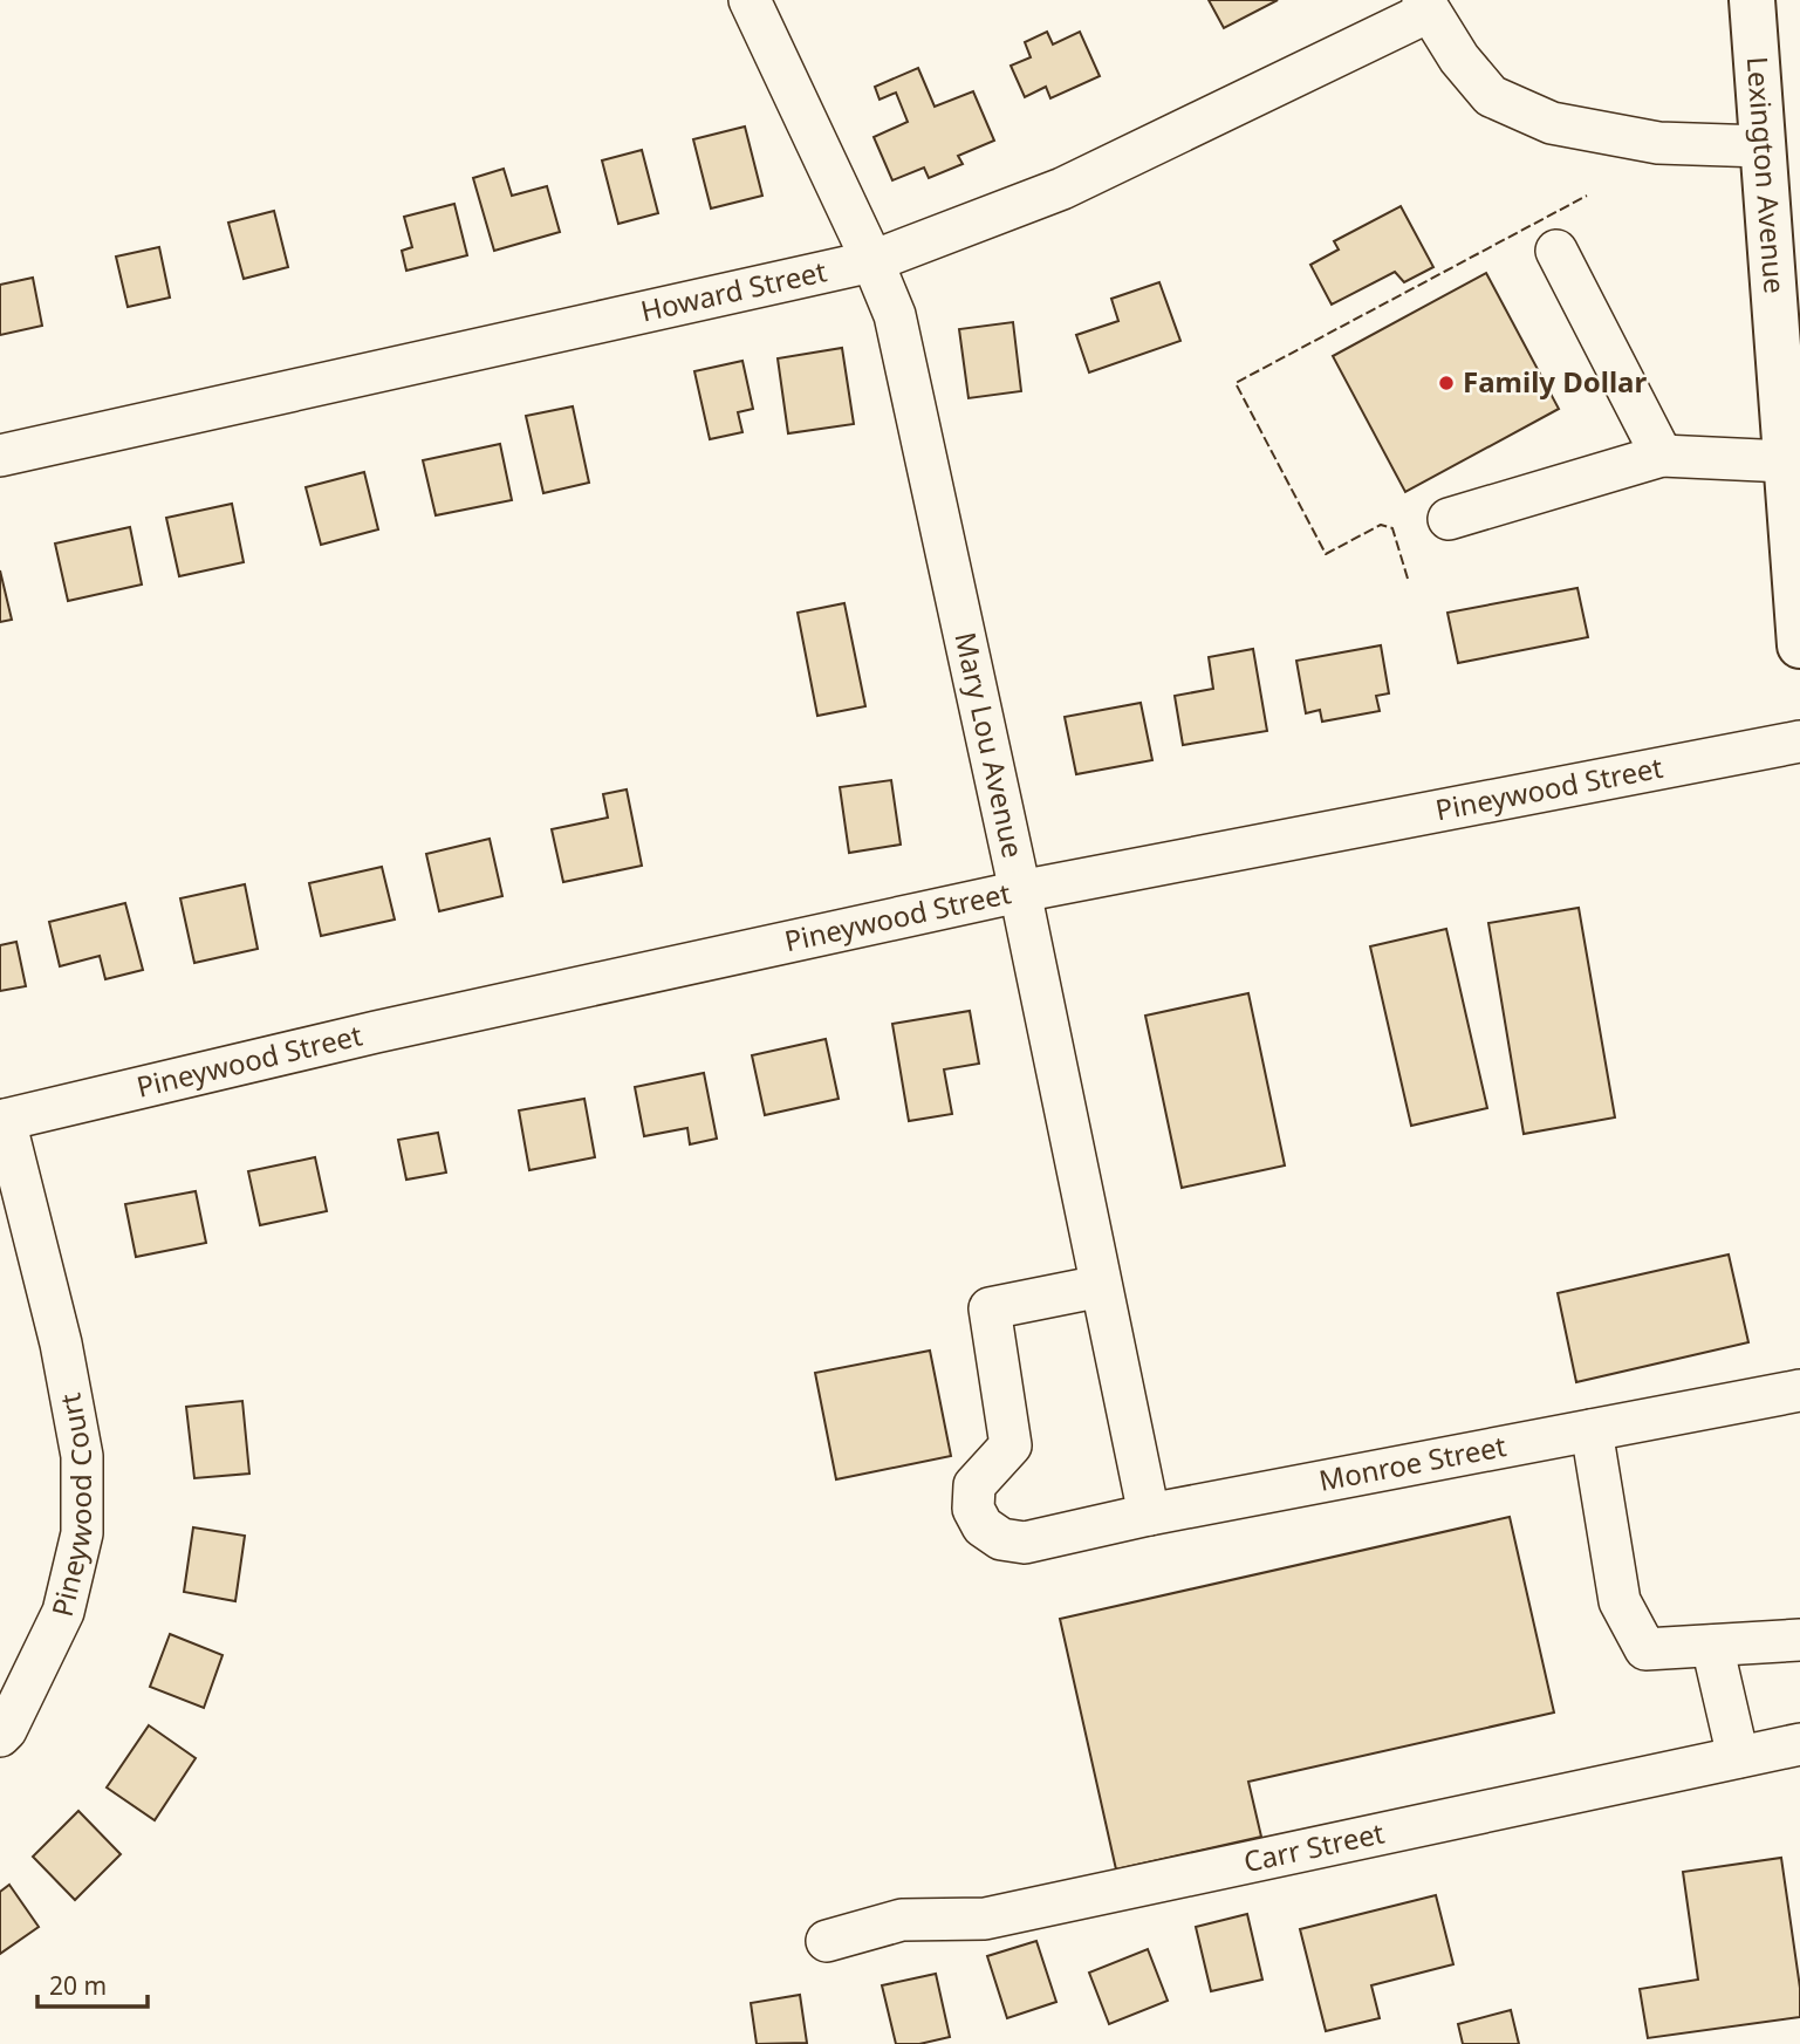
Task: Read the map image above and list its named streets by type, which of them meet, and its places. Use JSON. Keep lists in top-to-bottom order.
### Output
{
  "streets": {
    "main road": ["Lexington Avenue"],
    "street": [
      "Howard Street",
      "Mary Lou Avenue",
      "Pineywood Street",
      "Monroe Street",
      "Pineywood Court",
      "Carr Street"
    ]
  },
  "crossings": [
    ["Howard Street", "Mary Lou Avenue"],
    ["Mary Lou Avenue", "Pineywood Street"],
    ["Mary Lou Avenue", "Monroe Street"],
    ["Pineywood Street", "Pineywood Court"]
  ],
  "places": ["Family Dollar"],
  "scale_bar": "20 m"
}
